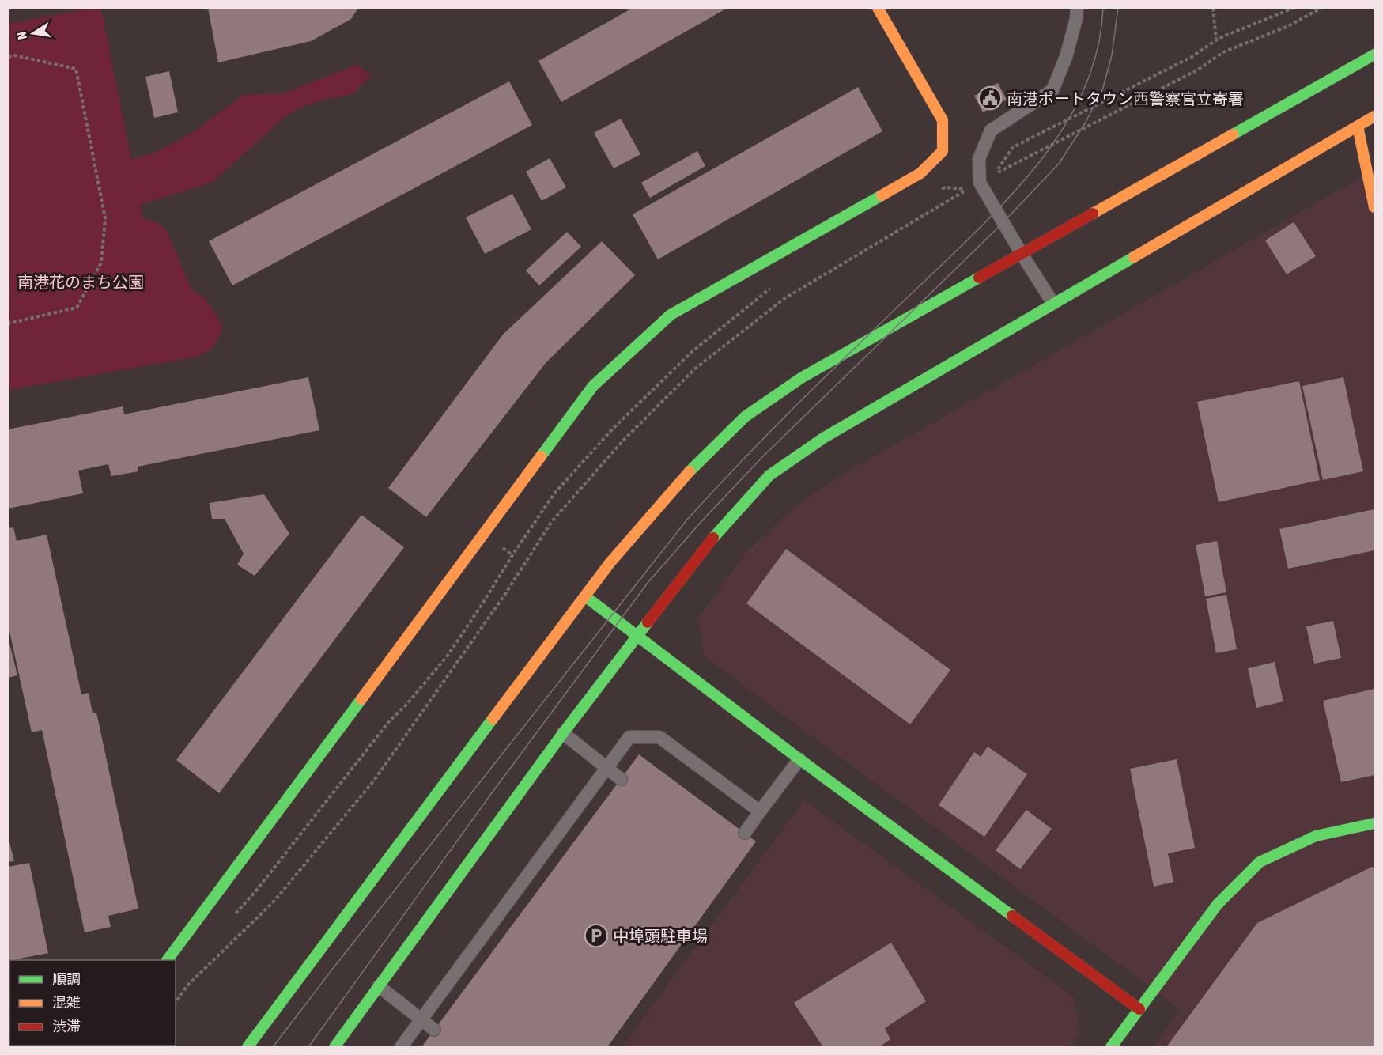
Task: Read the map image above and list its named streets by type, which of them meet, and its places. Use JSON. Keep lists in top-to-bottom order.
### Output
{
  "parks": ["南港花のまち公園"],
  "places": {
    "public building": ["南港ポートタウン西警察官立寄署"],
    "parking": ["中埠頭駐車場"]
  },
  "legend": ["順調", "混雑", "渋滞"],
  "north": "left"
}
